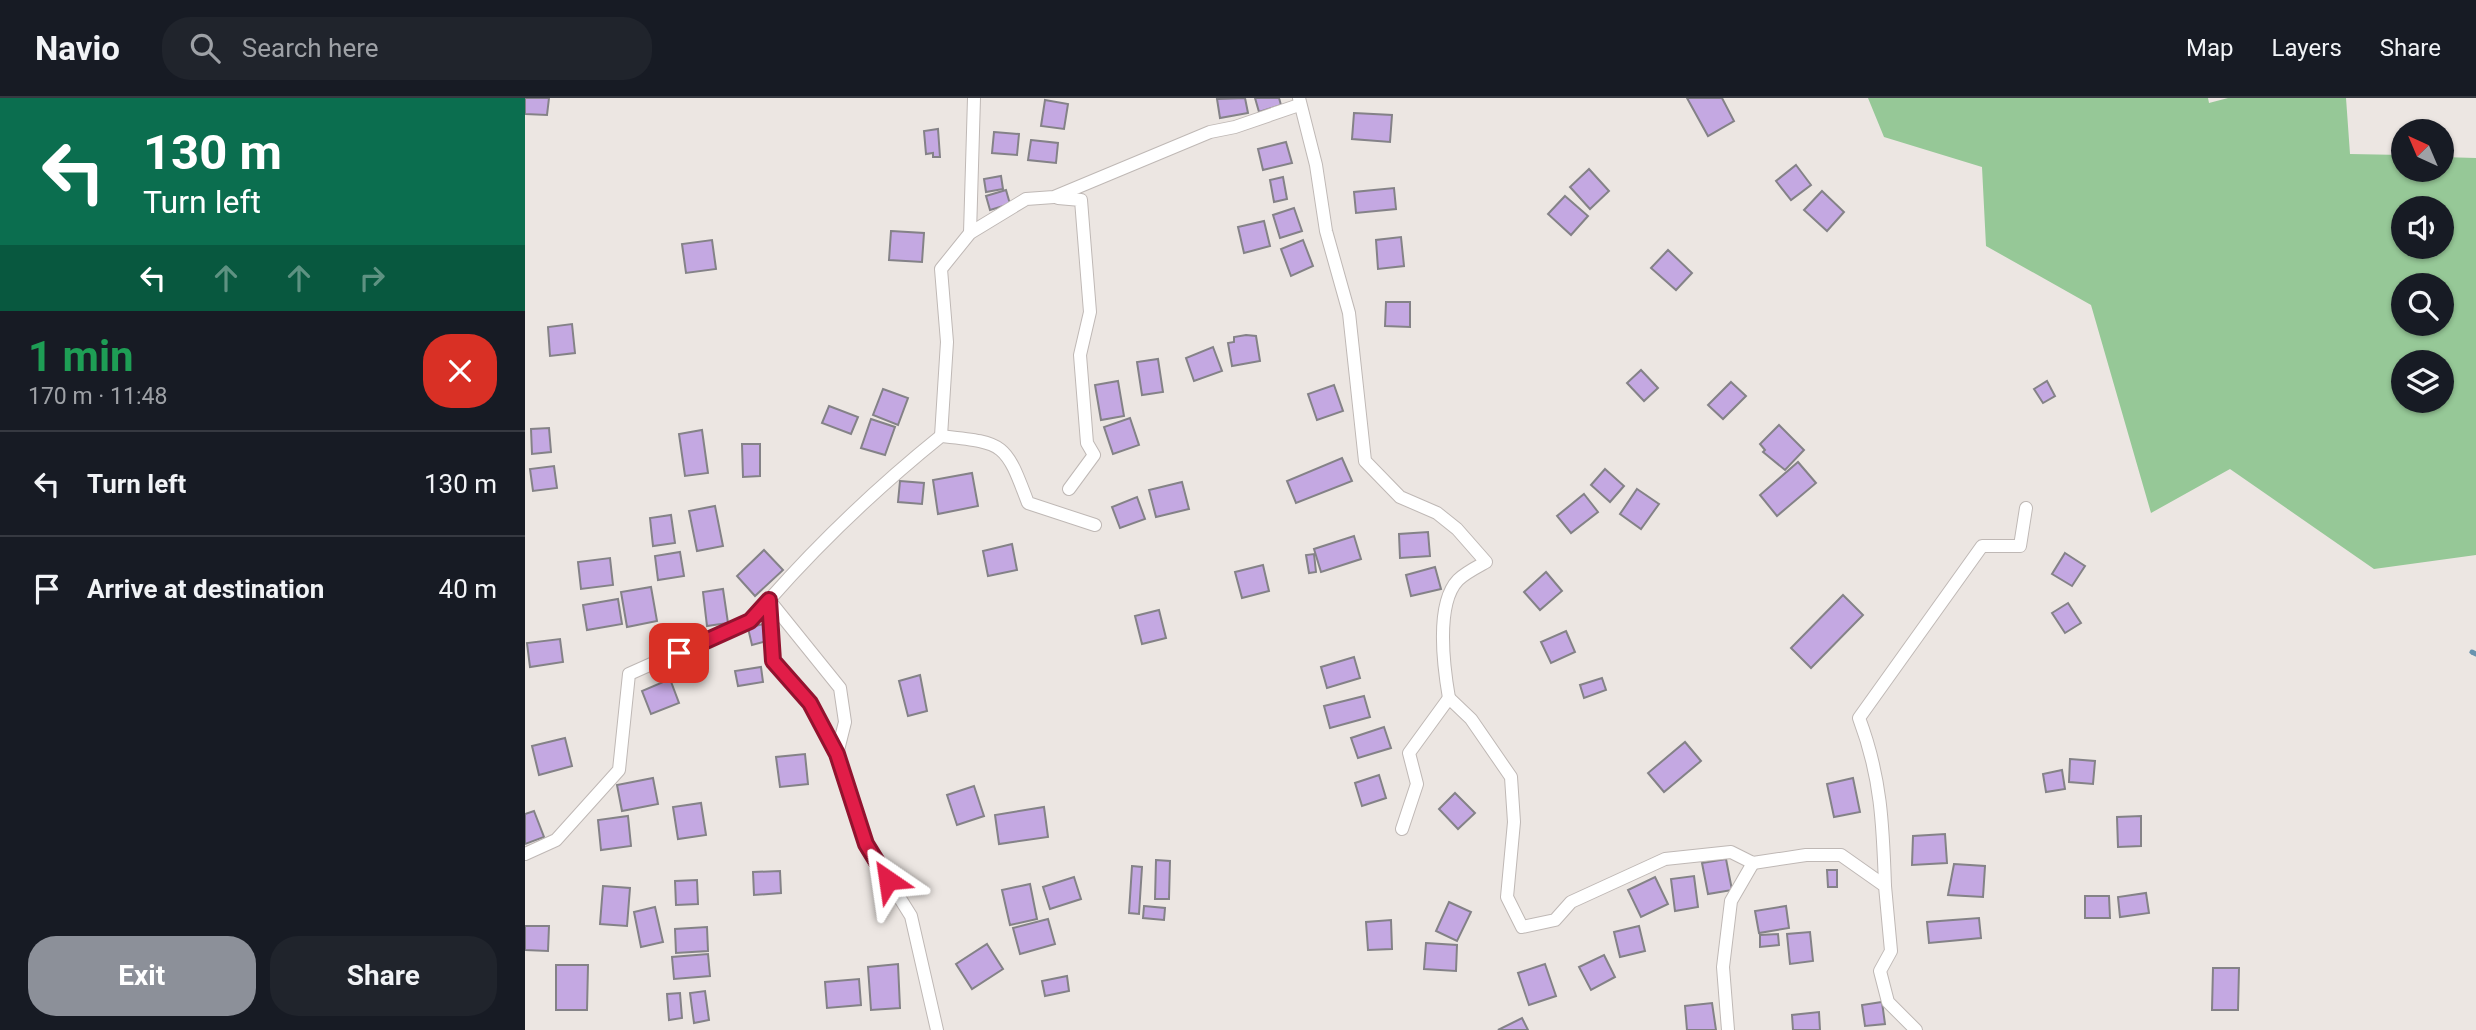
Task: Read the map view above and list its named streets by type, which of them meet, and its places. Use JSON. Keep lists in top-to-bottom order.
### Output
{
  "north": "top left",
  "page": {
    "header": "Navio",
    "search": "Search here",
    "nav": ["Map", "Layers", "Share"],
    "turn": ["130 m", "Turn left"],
    "heading": ["1 min", "170 m · 11:48"],
    "list": [
      {
        "name": "Turn left",
        "value": "130 m"
      },
      {
        "name": "Arrive at destination",
        "value": "40 m"
      }
    ],
    "buttons": ["Exit", "Share"]
  }
}
